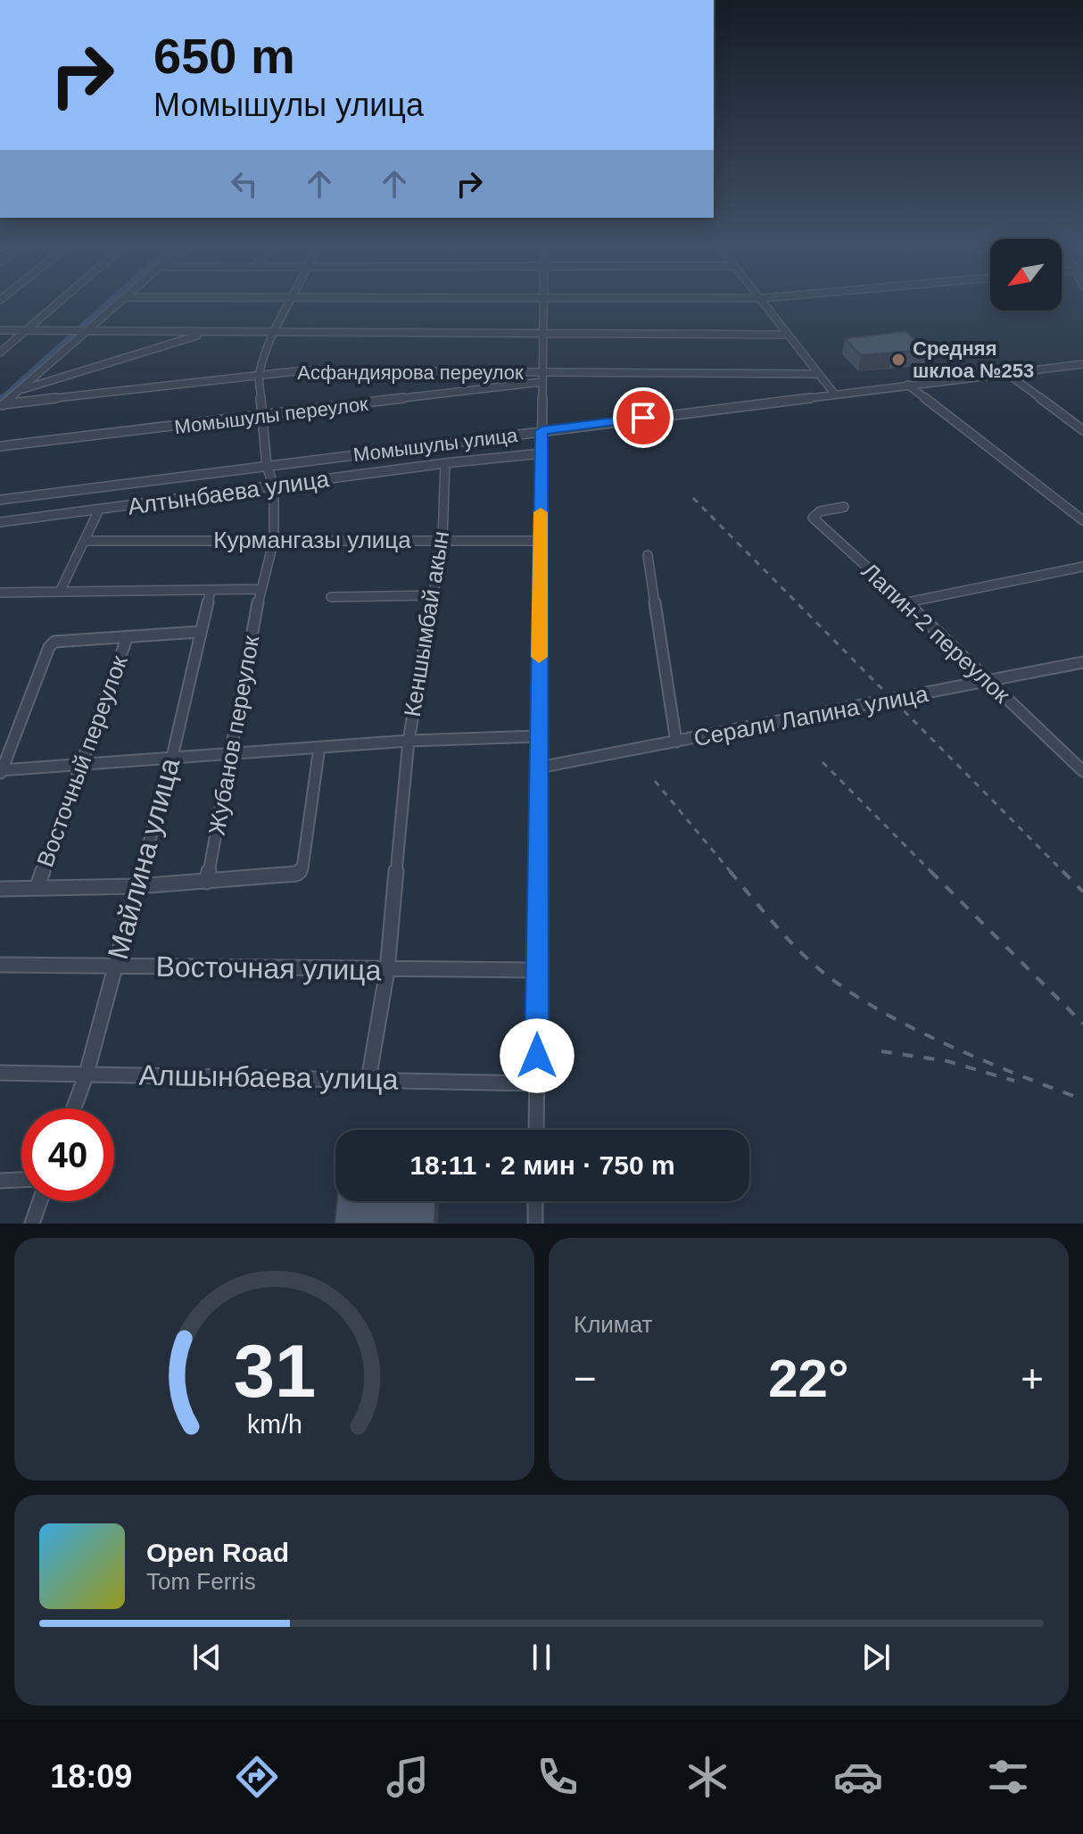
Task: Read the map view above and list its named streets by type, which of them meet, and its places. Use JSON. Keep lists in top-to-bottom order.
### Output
{
  "streets": {
    "street": [
      "Асфандиярова переулок",
      "Момышулы переулок",
      "Момышулы улица",
      "Алтынбаева улица",
      "Курмангазы улица",
      "Кеншымбай акын",
      "Лапин-2 переулок",
      "Серали Лапина улица",
      "Жубанов переулок",
      "Восточный переулок",
      "Майлина улица",
      "Восточная улица",
      "Алшынбаева улица"
    ]
  },
  "crossings": [
    ["Асфандиярова переулок", "Момышулы переулок"],
    ["Алтынбаева улица", "Кеншымбай акын"],
    ["Курмангазы улица", "Кеншымбай акын"],
    ["Кеншымбай акын", "Восточная улица"],
    ["Кеншымбай акын", "Алшынбаева улица"],
    ["Лапин-2 переулок", "Серали Лапина улица"],
    ["Майлина улица", "Восточная улица"],
    ["Майлина улица", "Алшынбаева улица"]
  ],
  "places": ["Средняя шклоа №253"],
  "north": "bottom left",
  "page": {
    "turn": ["650 m", "Момышулы улица"],
    "limit": "40",
    "trip": "18:11 · 2 мин · 750 m",
    "tile": "Климат",
    "heat": ["−", "22°", "+"],
    "song": ["Open Road", "Tom Ferris"],
    "tabs": "18:09",
    "gauge": ["31", "km/h"]
  }
}
